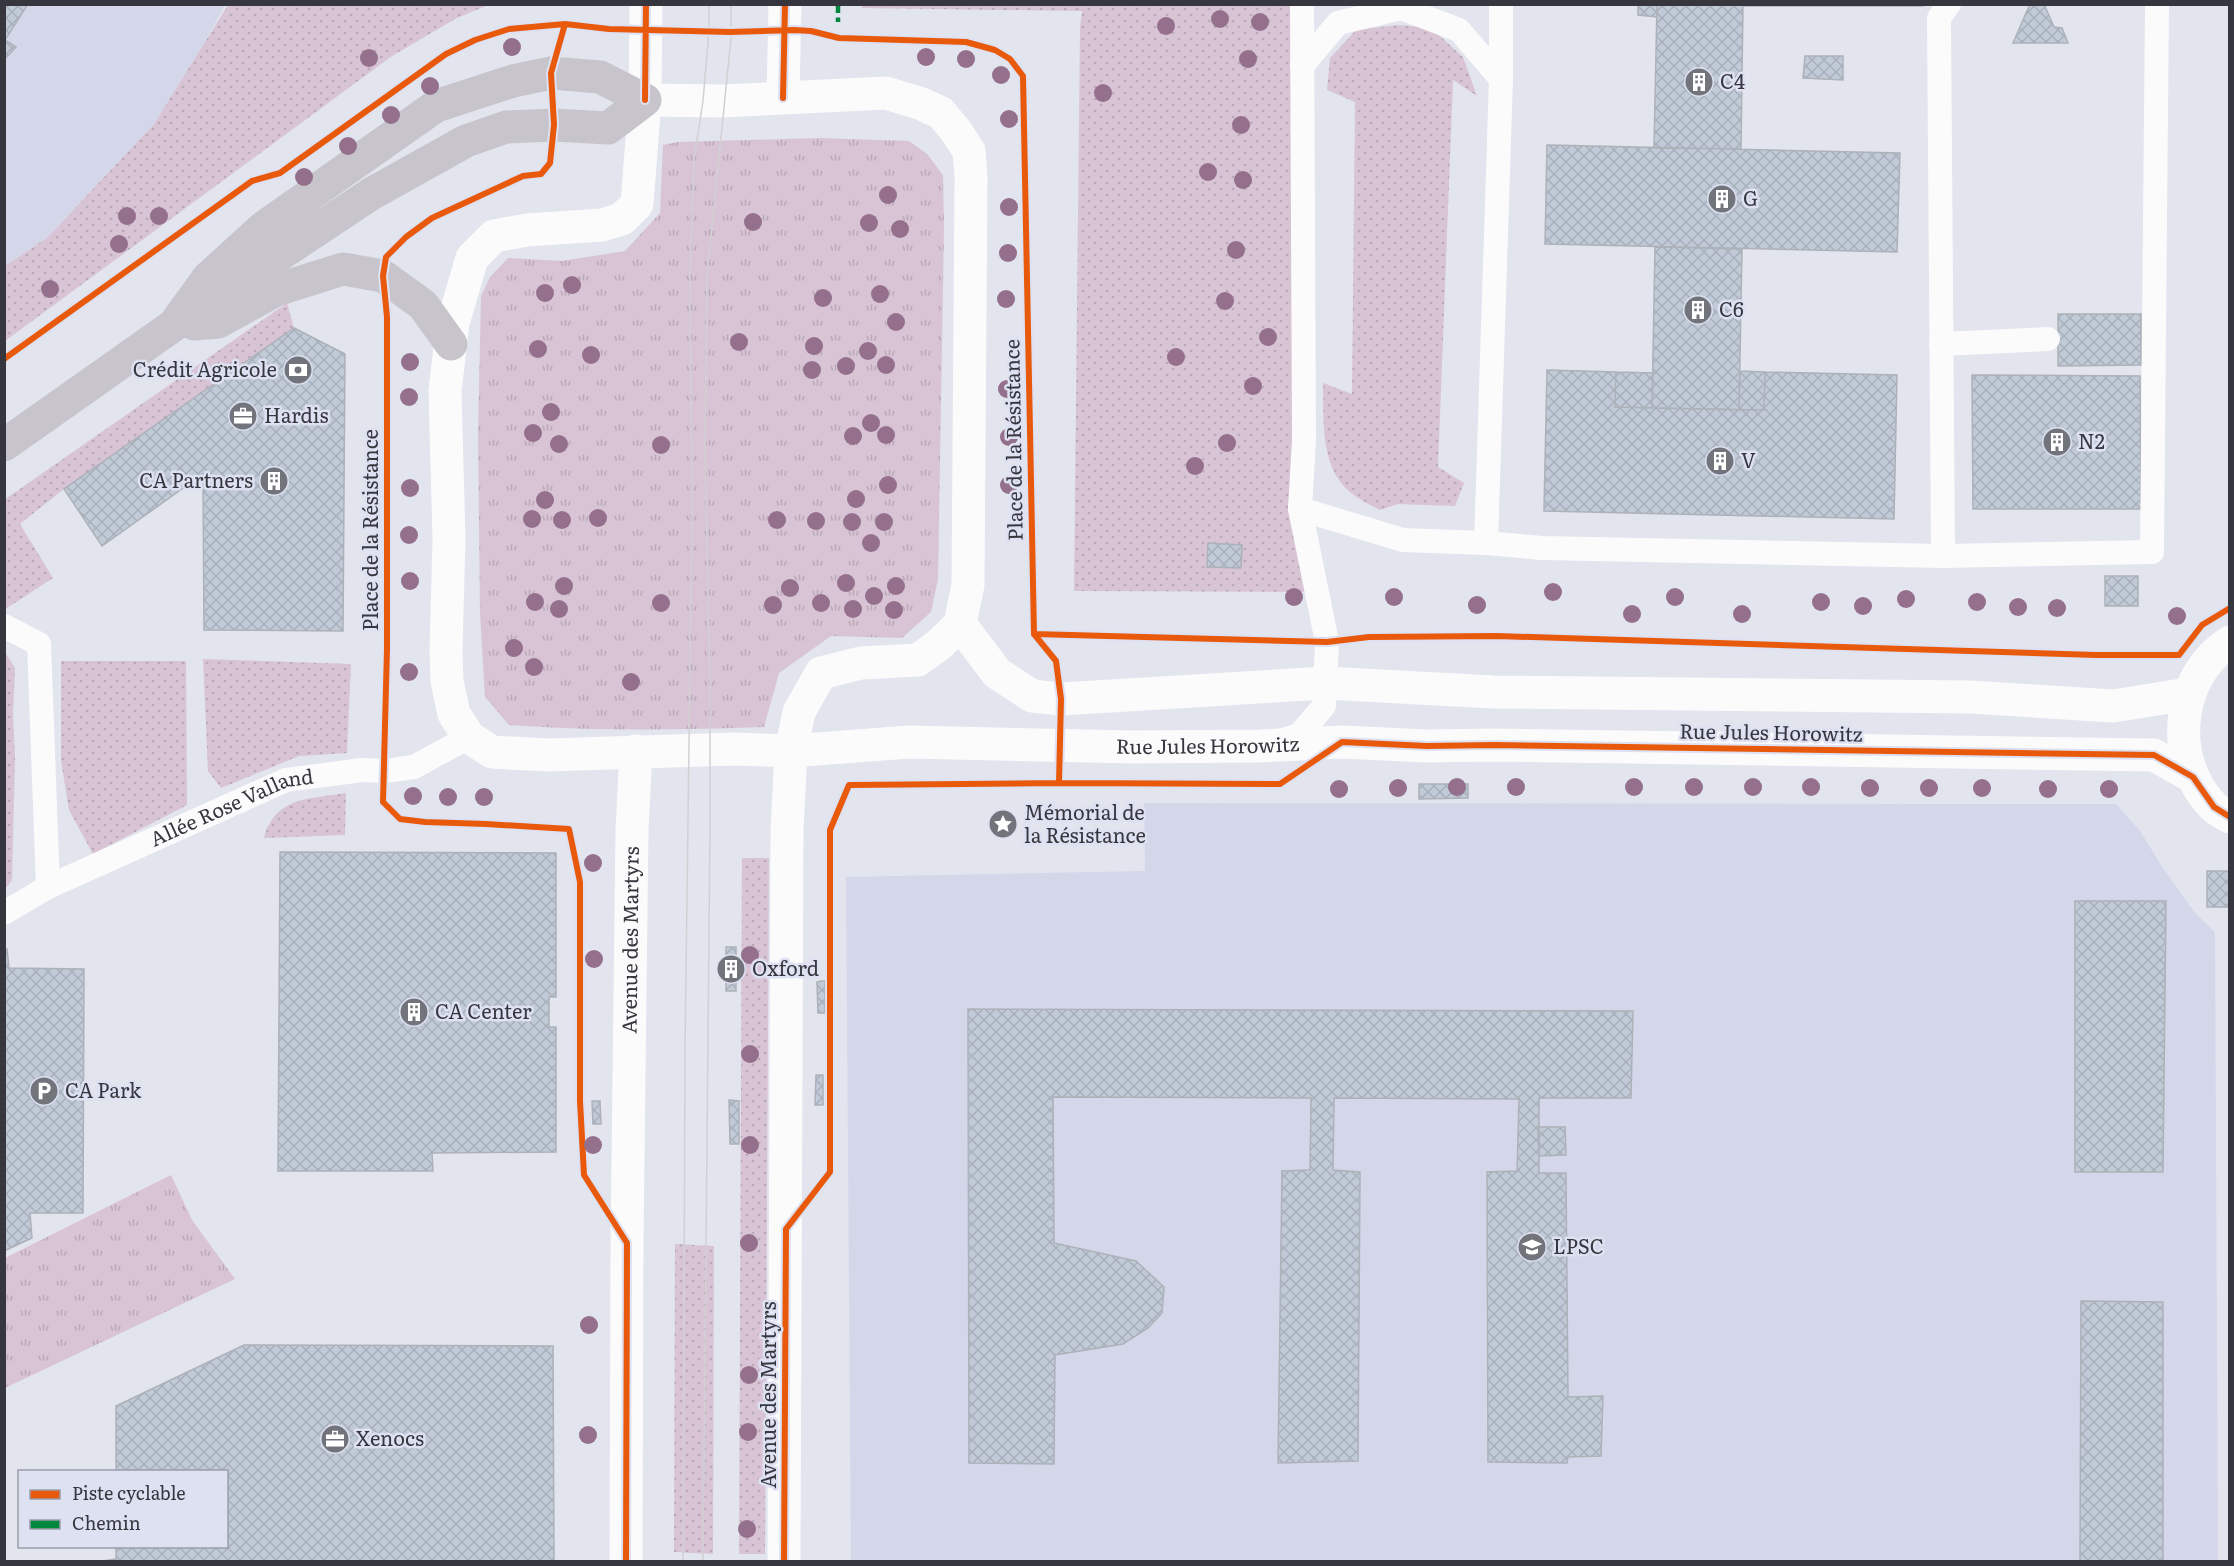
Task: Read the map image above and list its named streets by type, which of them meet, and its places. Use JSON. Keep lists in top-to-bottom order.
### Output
{
  "streets": {
    "main road": ["Rue Jules Horowitz", "Avenue des Martyrs"],
    "lane": ["Allée Rose Valland"],
    "cycle path": ["Place de la Résistance"]
  },
  "crossings": [
    ["Rue Jules Horowitz", "Avenue des Martyrs"]
  ],
  "places": {
    "building": [
      "C4",
      "G",
      "C6",
      "N2",
      "V",
      "CA Partners",
      "Oxford",
      "CA Center"
    ],
    "bank": ["Crédit Agricole"],
    "office": ["Hardis", "Xenocs"],
    "place": ["Mémorial de la Résistance"],
    "parking": ["CA Park"],
    "school or university": ["LPSC"]
  },
  "legend": ["Piste cyclable", "Chemin"]
}
